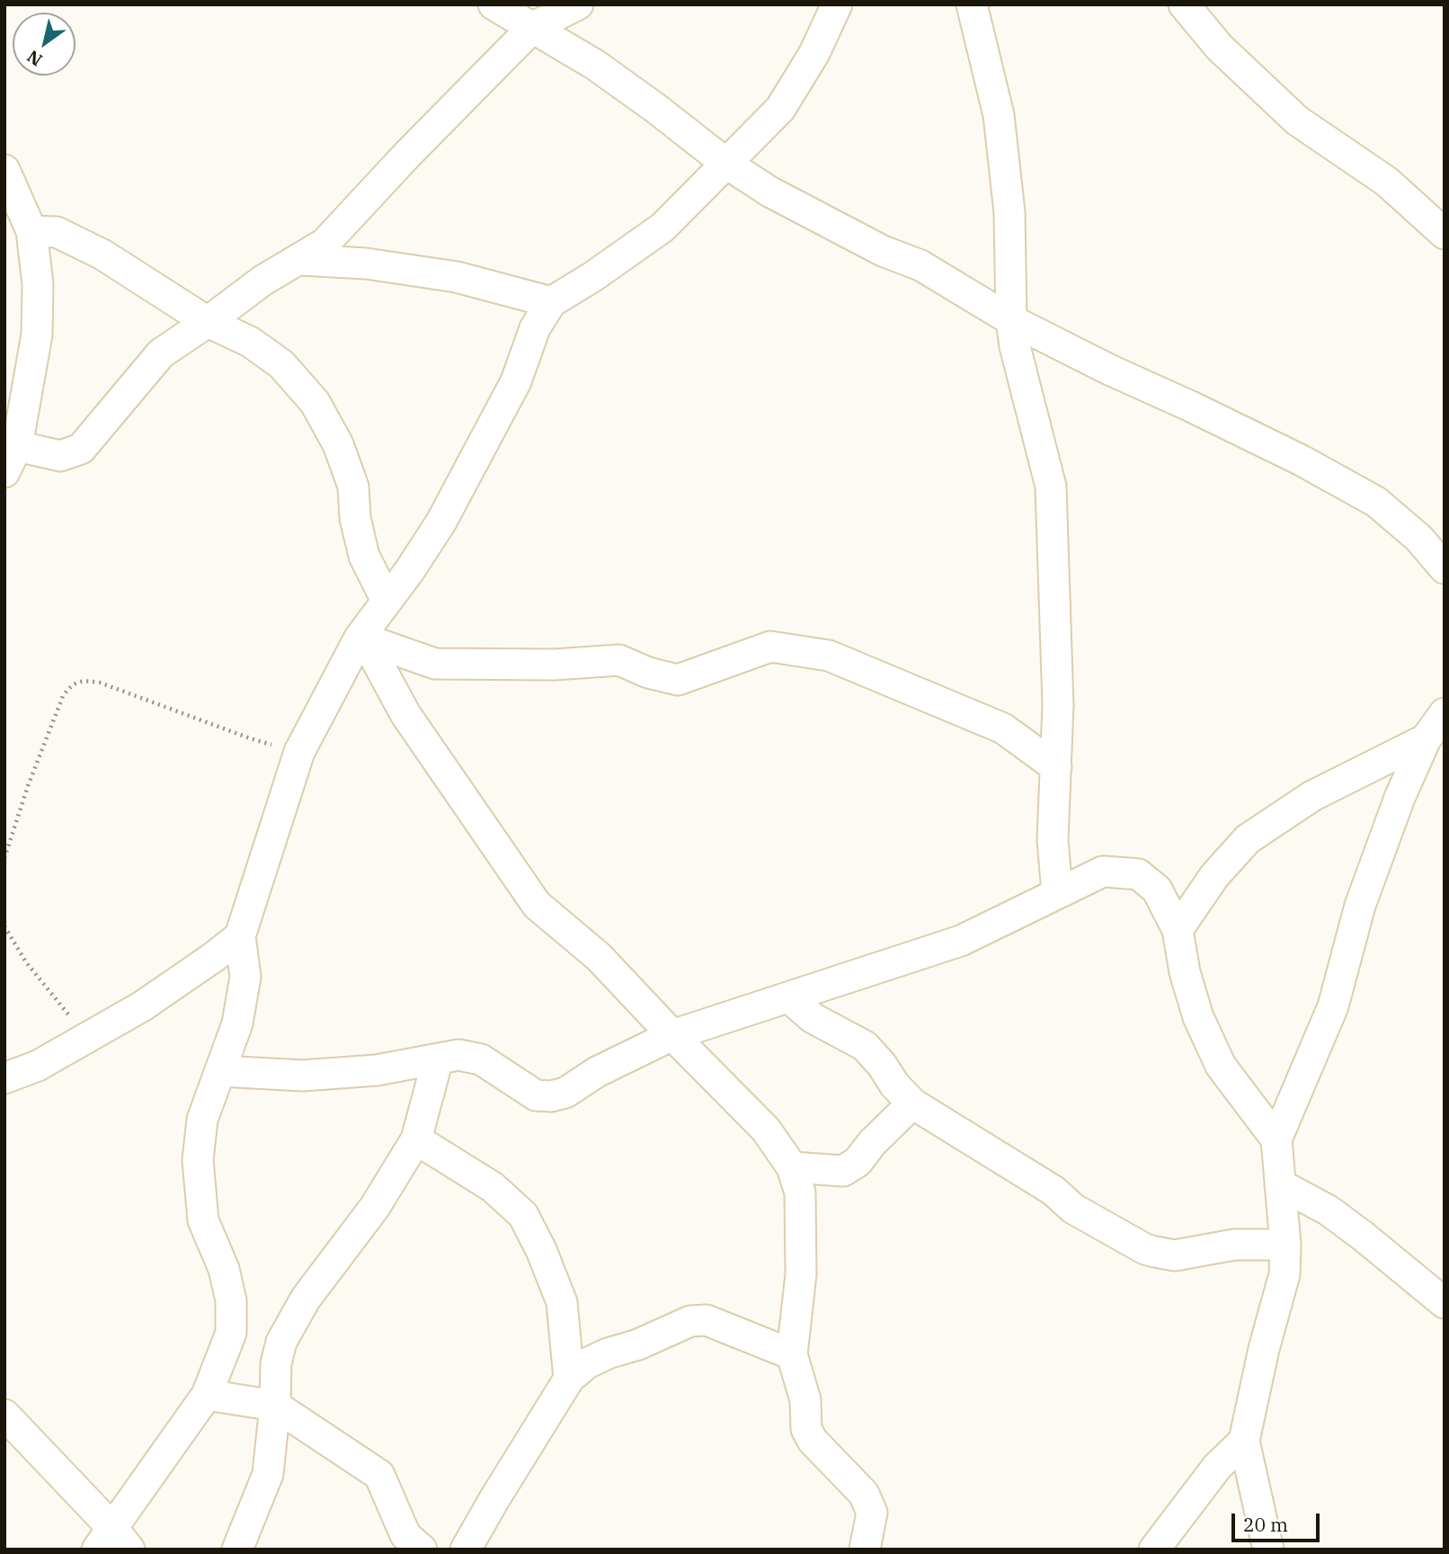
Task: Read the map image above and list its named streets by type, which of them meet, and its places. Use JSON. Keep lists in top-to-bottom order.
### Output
{
  "scale_bar": "20 m",
  "north": "bottom left"
}
